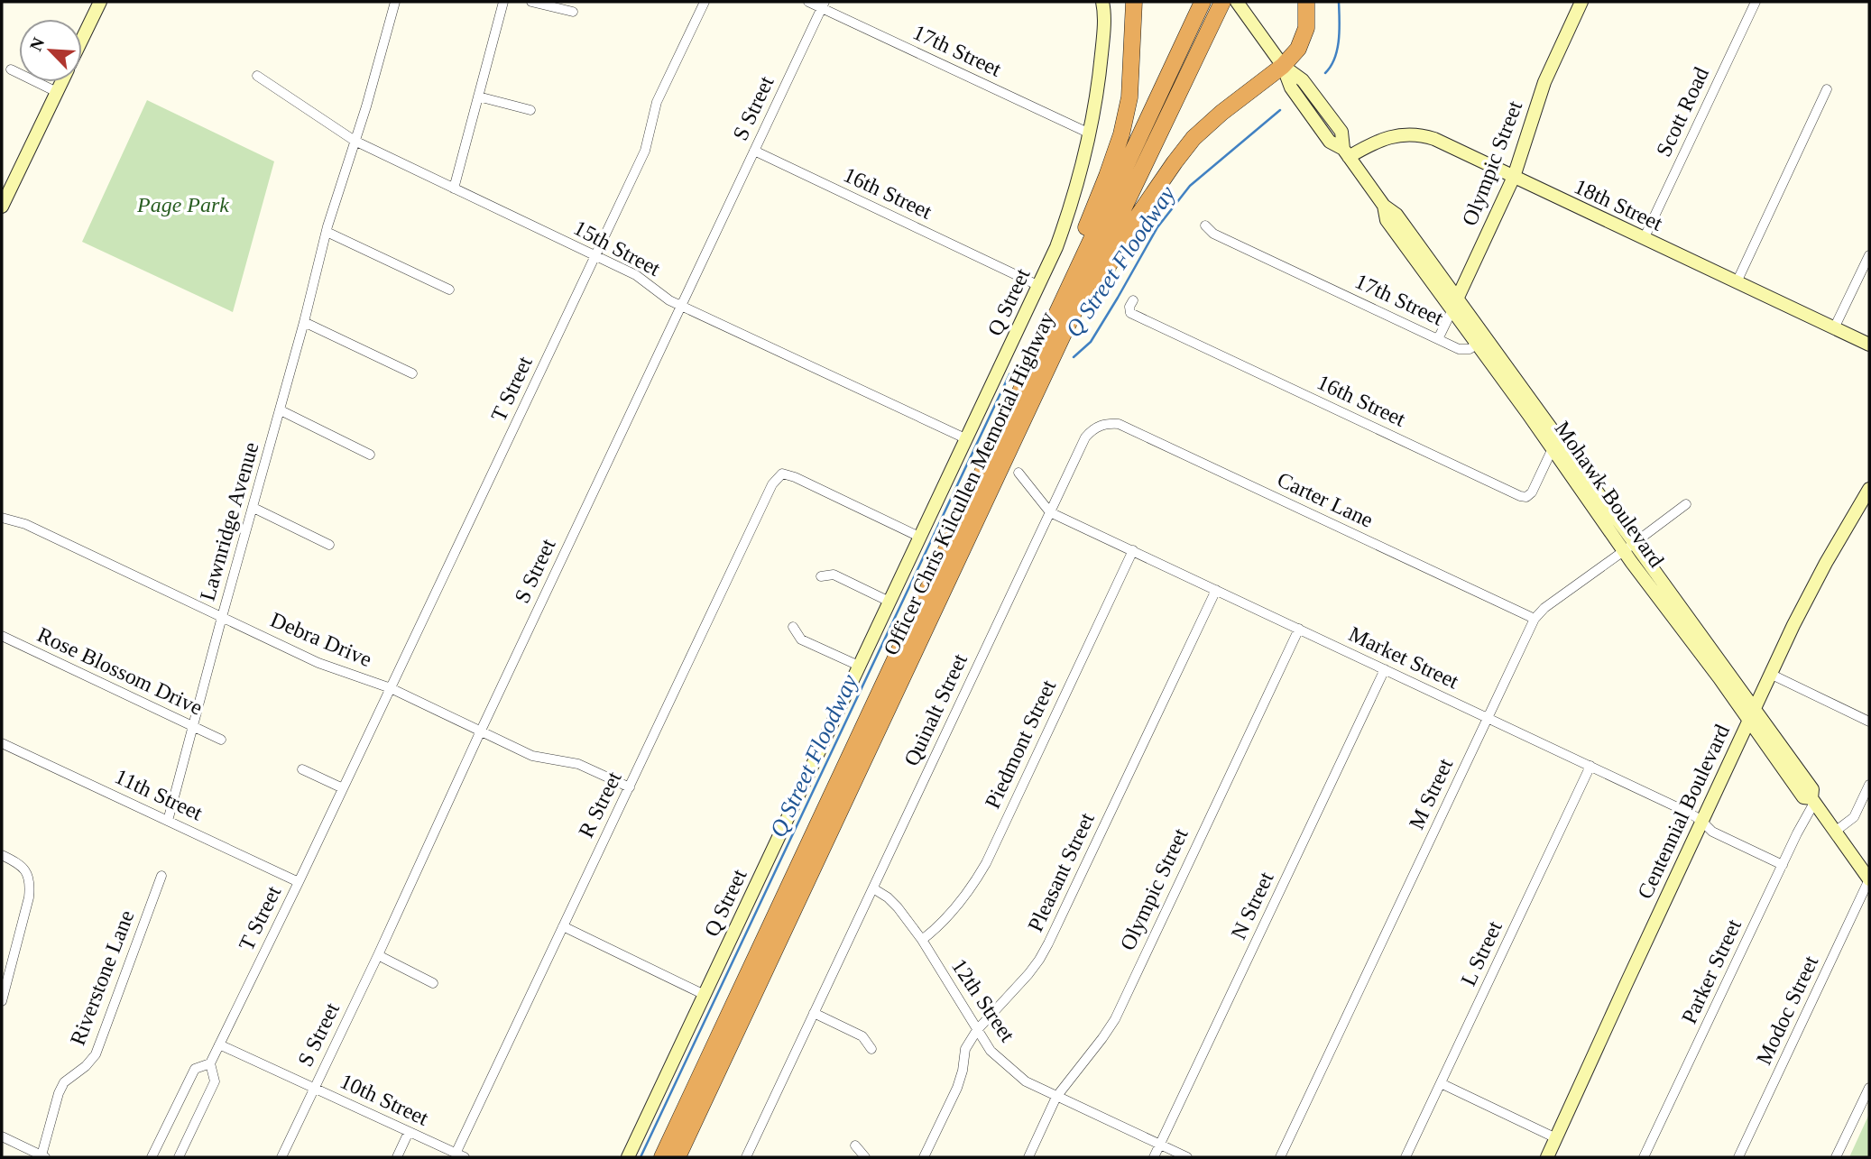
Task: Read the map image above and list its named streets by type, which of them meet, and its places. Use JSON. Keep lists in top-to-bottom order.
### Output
{
  "streets": {
    "highway": ["Officer Chris Kilcullen Memorial Highway"],
    "main road": [
      "Olympic Street",
      "18th Street",
      "Q Street",
      "Mohawk Boulevard",
      "Centennial Boulevard"
    ],
    "street": [
      "17th Street",
      "S Street",
      "Scott Road",
      "16th Street",
      "15th Street",
      "T Street",
      "Carter Lane",
      "Lawnridge Avenue",
      "Debra Drive",
      "Market Street",
      "Rose Blossom Drive",
      "Quinalt Street",
      "Piedmont Street",
      "M Street",
      "11th Street",
      "R Street",
      "Pleasant Street",
      "N Street",
      "L Street",
      "Parker Street",
      "Riverstone Lane",
      "12th Street",
      "Modoc Street",
      "10th Street"
    ]
  },
  "crossings": [
    ["17th Street", "S Street"],
    ["17th Street", "Olympic Street"],
    ["17th Street", "Q Street"],
    ["17th Street", "Mohawk Boulevard"],
    ["S Street", "16th Street"],
    ["S Street", "15th Street"],
    ["S Street", "Debra Drive"],
    ["S Street", "10th Street"],
    ["Scott Road", "18th Street"],
    ["Olympic Street", "18th Street"],
    ["Olympic Street", "Mohawk Boulevard"],
    ["Olympic Street", "Market Street"],
    ["Olympic Street", "12th Street"],
    ["16th Street", "Q Street"],
    ["16th Street", "Mohawk Boulevard"],
    ["18th Street", "Mohawk Boulevard"],
    ["15th Street", "Q Street"],
    ["15th Street", "T Street"],
    ["15th Street", "Lawnridge Avenue"],
    ["Q Street", "R Street"],
    ["T Street", "Debra Drive"],
    ["T Street", "11th Street"],
    ["T Street", "10th Street"],
    ["Mohawk Boulevard", "M Street"],
    ["Mohawk Boulevard", "Centennial Boulevard"],
    ["Mohawk Boulevard", "Parker Street"],
    ["Mohawk Boulevard", "Modoc Street"],
    ["Carter Lane", "Quinalt Street"],
    ["Carter Lane", "M Street"],
    ["Lawnridge Avenue", "Debra Drive"],
    ["Lawnridge Avenue", "Rose Blossom Drive"],
    ["Lawnridge Avenue", "11th Street"],
    ["Debra Drive", "R Street"],
    ["Market Street", "Quinalt Street"],
    ["Market Street", "Piedmont Street"],
    ["Market Street", "M Street"],
    ["Market Street", "Centennial Boulevard"],
    ["Market Street", "Pleasant Street"],
    ["Market Street", "N Street"],
    ["Market Street", "L Street"],
    ["Market Street", "Parker Street"],
    ["Quinalt Street", "12th Street"],
    ["Piedmont Street", "12th Street"],
    ["R Street", "10th Street"],
    ["Pleasant Street", "12th Street"],
    ["N Street", "12th Street"]
  ],
  "water": ["Q Street Floodway"],
  "parks": ["Page Park"],
  "north": "top left"
}
